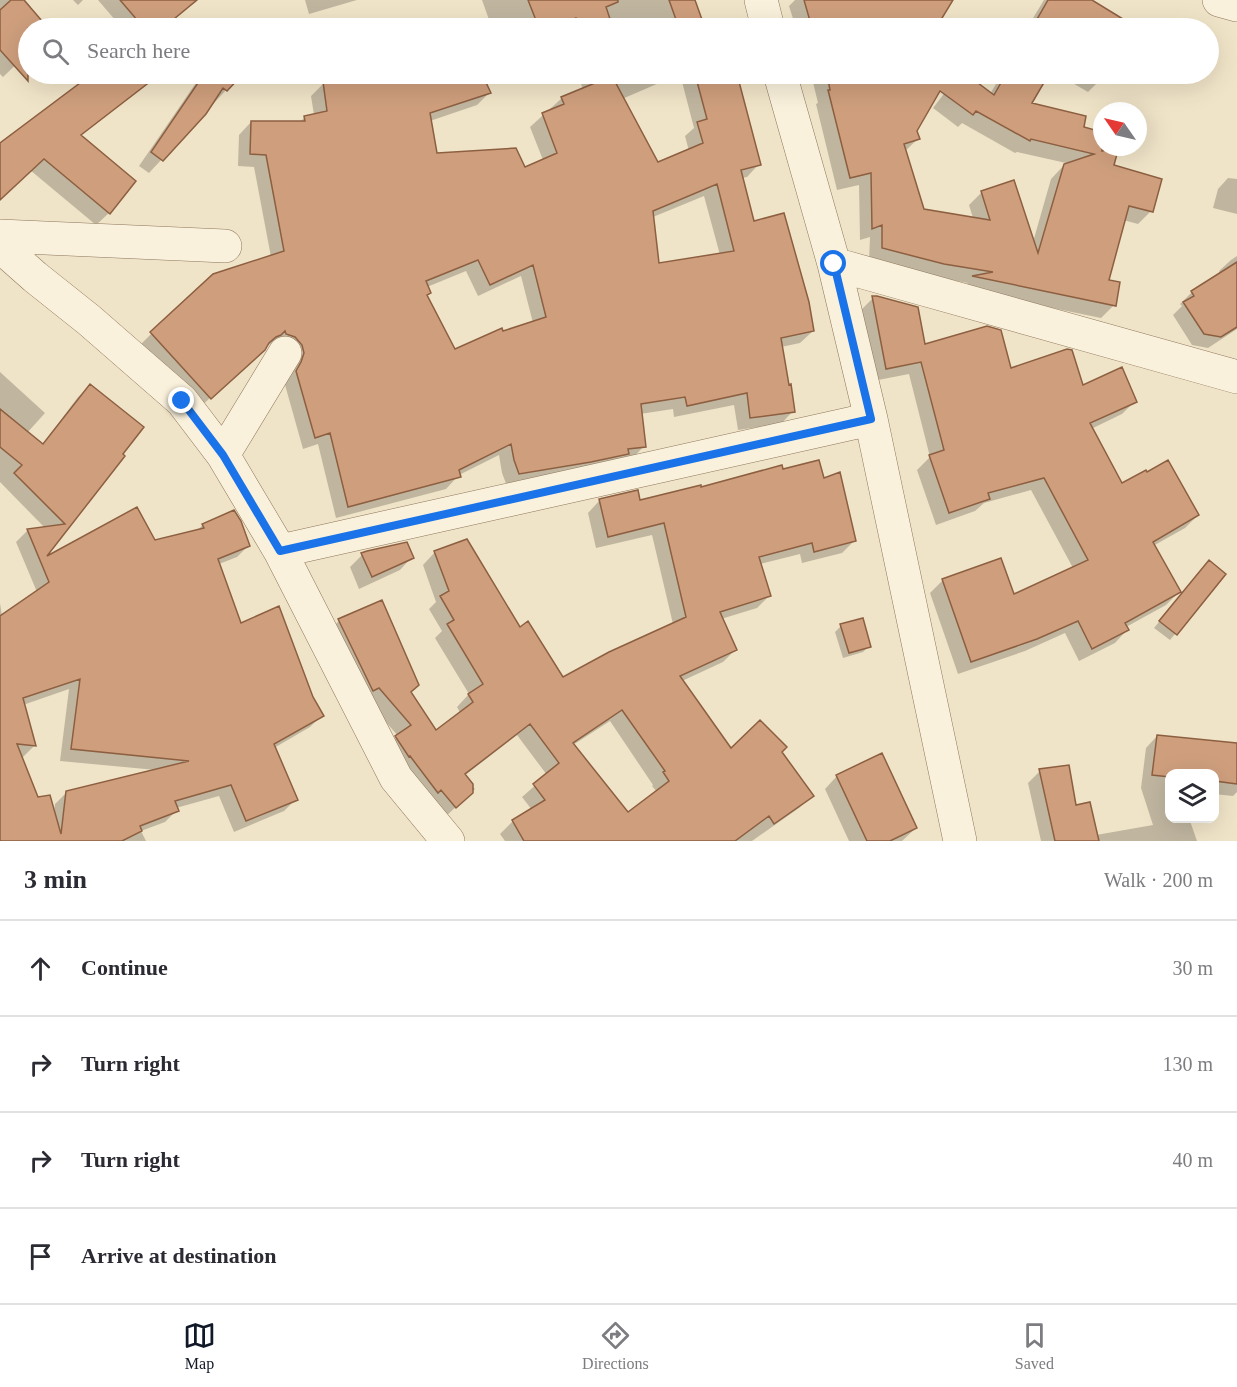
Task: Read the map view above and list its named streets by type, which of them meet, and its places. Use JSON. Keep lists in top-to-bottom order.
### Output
{
  "north": "top left",
  "page": {
    "search": "Search here",
    "heading": ["3 min", "Walk · 200 m"],
    "list": [
      ["Continue", "30 m"],
      ["Turn right", "130 m"],
      ["Turn right", "40 m"],
      "Arrive at destination"
    ],
    "nav": ["Map", "Directions", "Saved"]
  }
}
